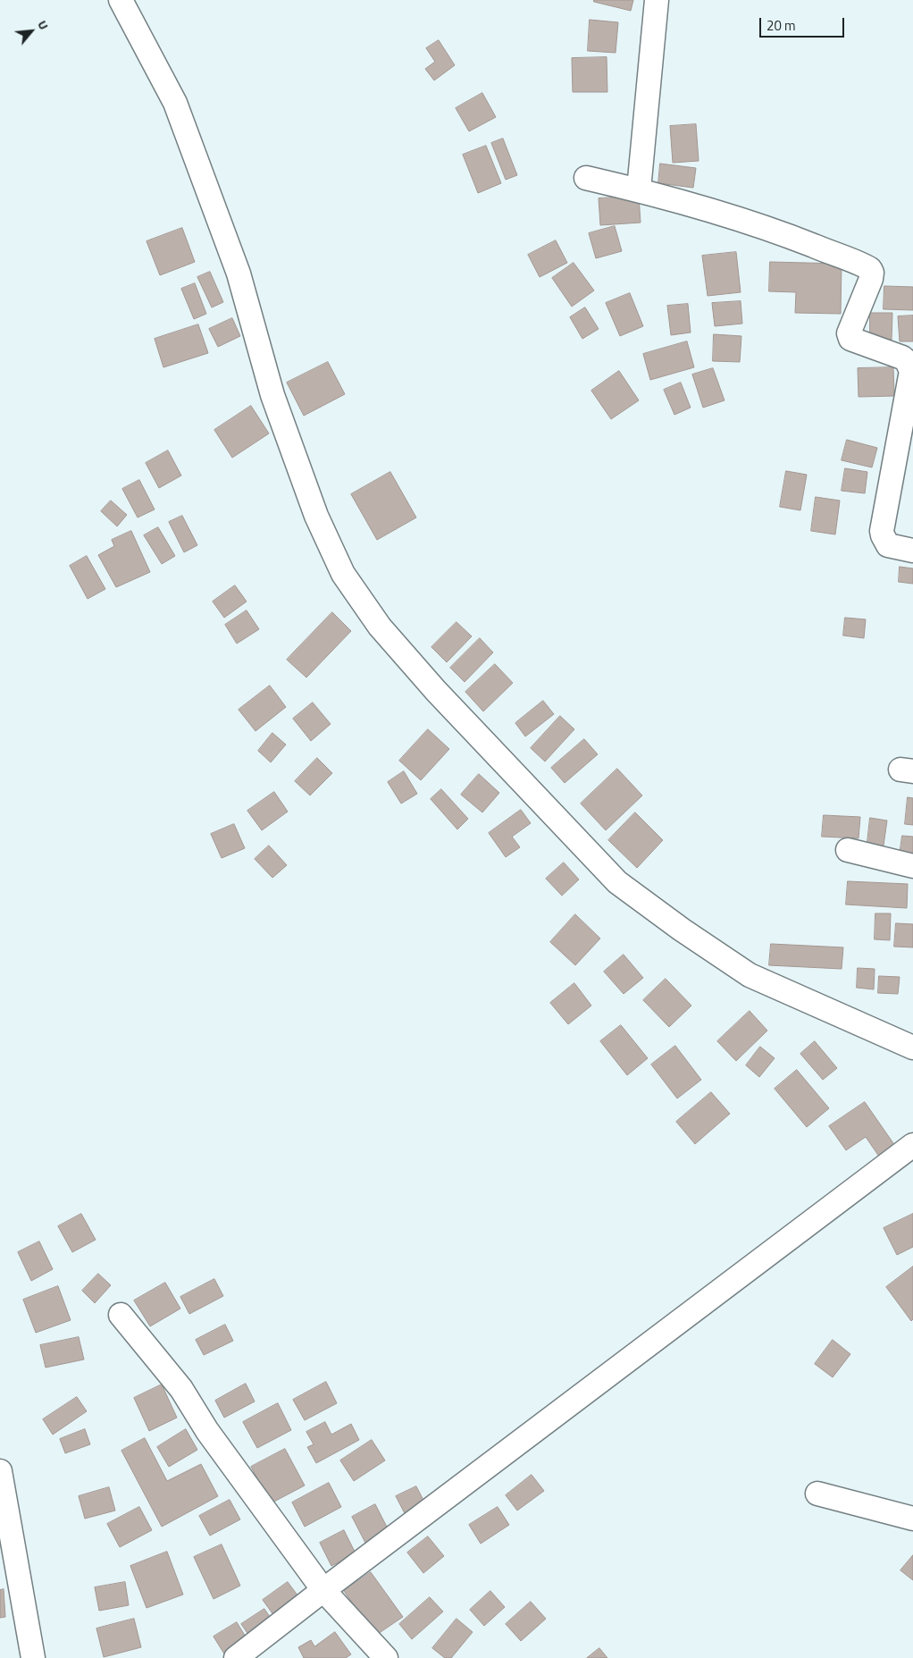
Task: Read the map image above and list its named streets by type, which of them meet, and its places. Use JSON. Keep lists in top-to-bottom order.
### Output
{
  "scale_bar": "20 m",
  "north": "top right"
}
